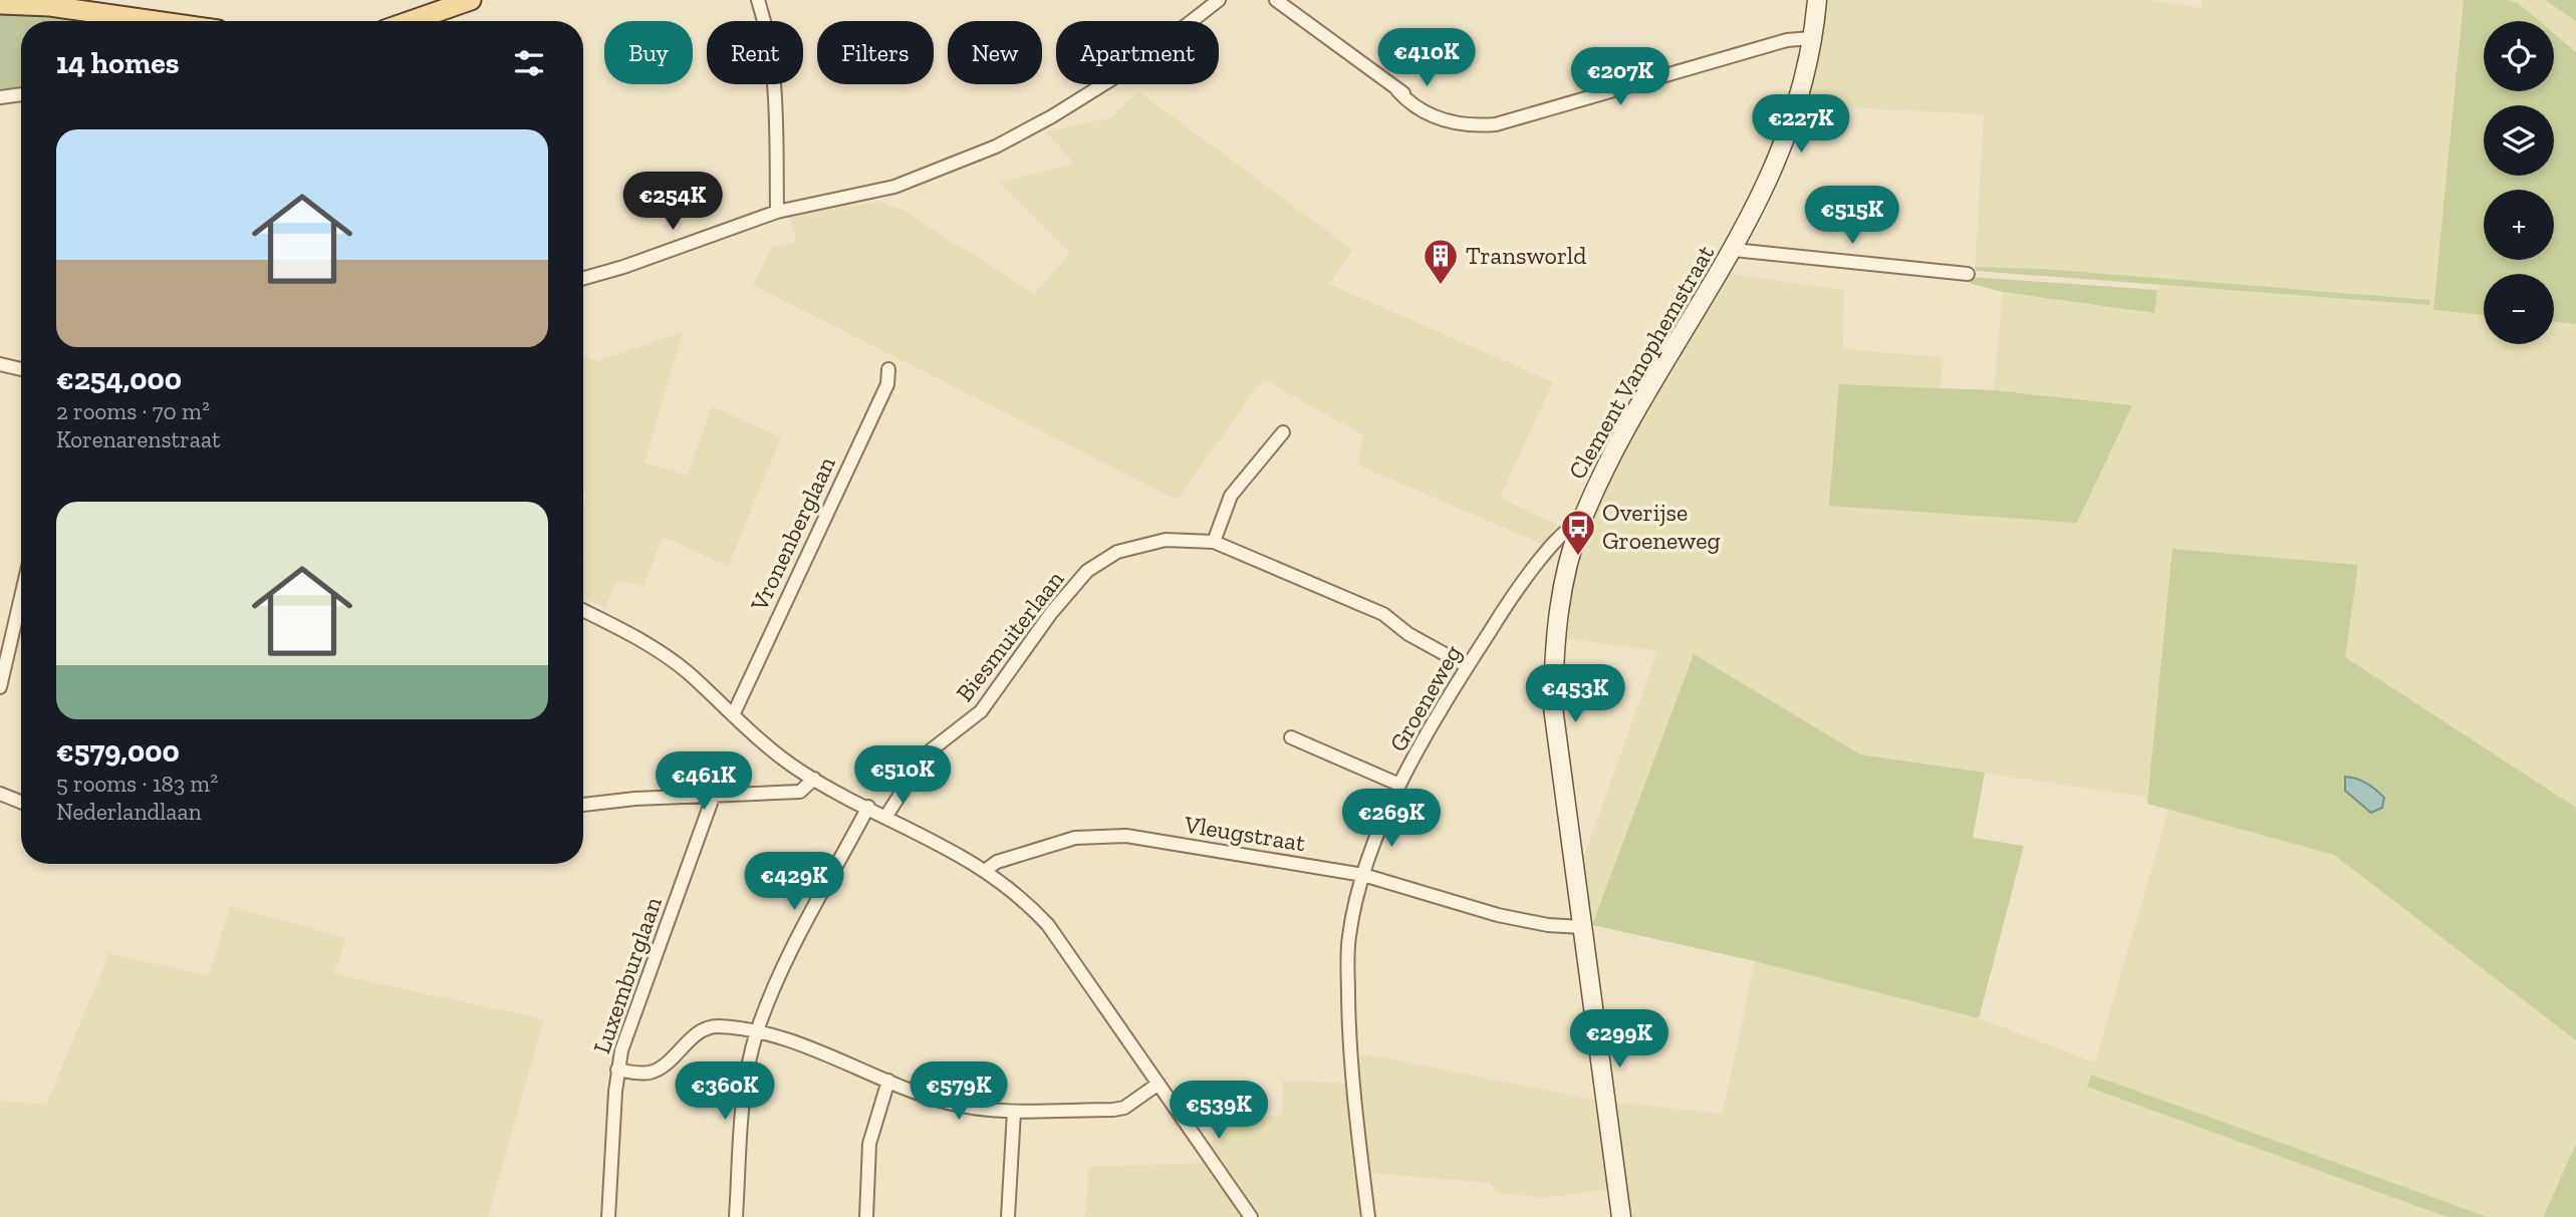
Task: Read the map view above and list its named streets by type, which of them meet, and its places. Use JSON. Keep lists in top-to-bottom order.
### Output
{
  "streets": {
    "street": [
      "Clement Vanophemstraat",
      "Vronenberglaan",
      "Biesmuiterlaan",
      "Groeneweg",
      "Vleugstraat",
      "Luxemburglaan"
    ]
  },
  "crossings": [
    ["Clement Vanophemstraat", "Groeneweg"],
    ["Clement Vanophemstraat", "Vleugstraat"],
    ["Biesmuiterlaan", "Groeneweg"],
    ["Groeneweg", "Vleugstraat"]
  ],
  "places": {
    "building": ["Transworld"],
    "bus stop": ["Overijse Groeneweg"]
  },
  "page": {
    "map_buttons": ["+", "−"],
    "chip": [
      "Buy",
      "Rent",
      "Filters",
      "New",
      "Apartment"
    ],
    "heading": "14 homes",
    "price": [
      "€410K",
      "€207K",
      "€227K",
      "€254K",
      "€515K",
      "€453K",
      "€510K",
      "€461K",
      "€269K",
      "€429K",
      "€299K",
      "€360K",
      "€579K",
      "€539K"
    ],
    "list": [
      {
        "name": "€254,000",
        "note": "2 rooms · 70 m² · Korenarenstraat"
      },
      {
        "name": "€579,000",
        "note": "5 rooms · 183 m² · Nederlandlaan"
      }
    ]
  }
}
